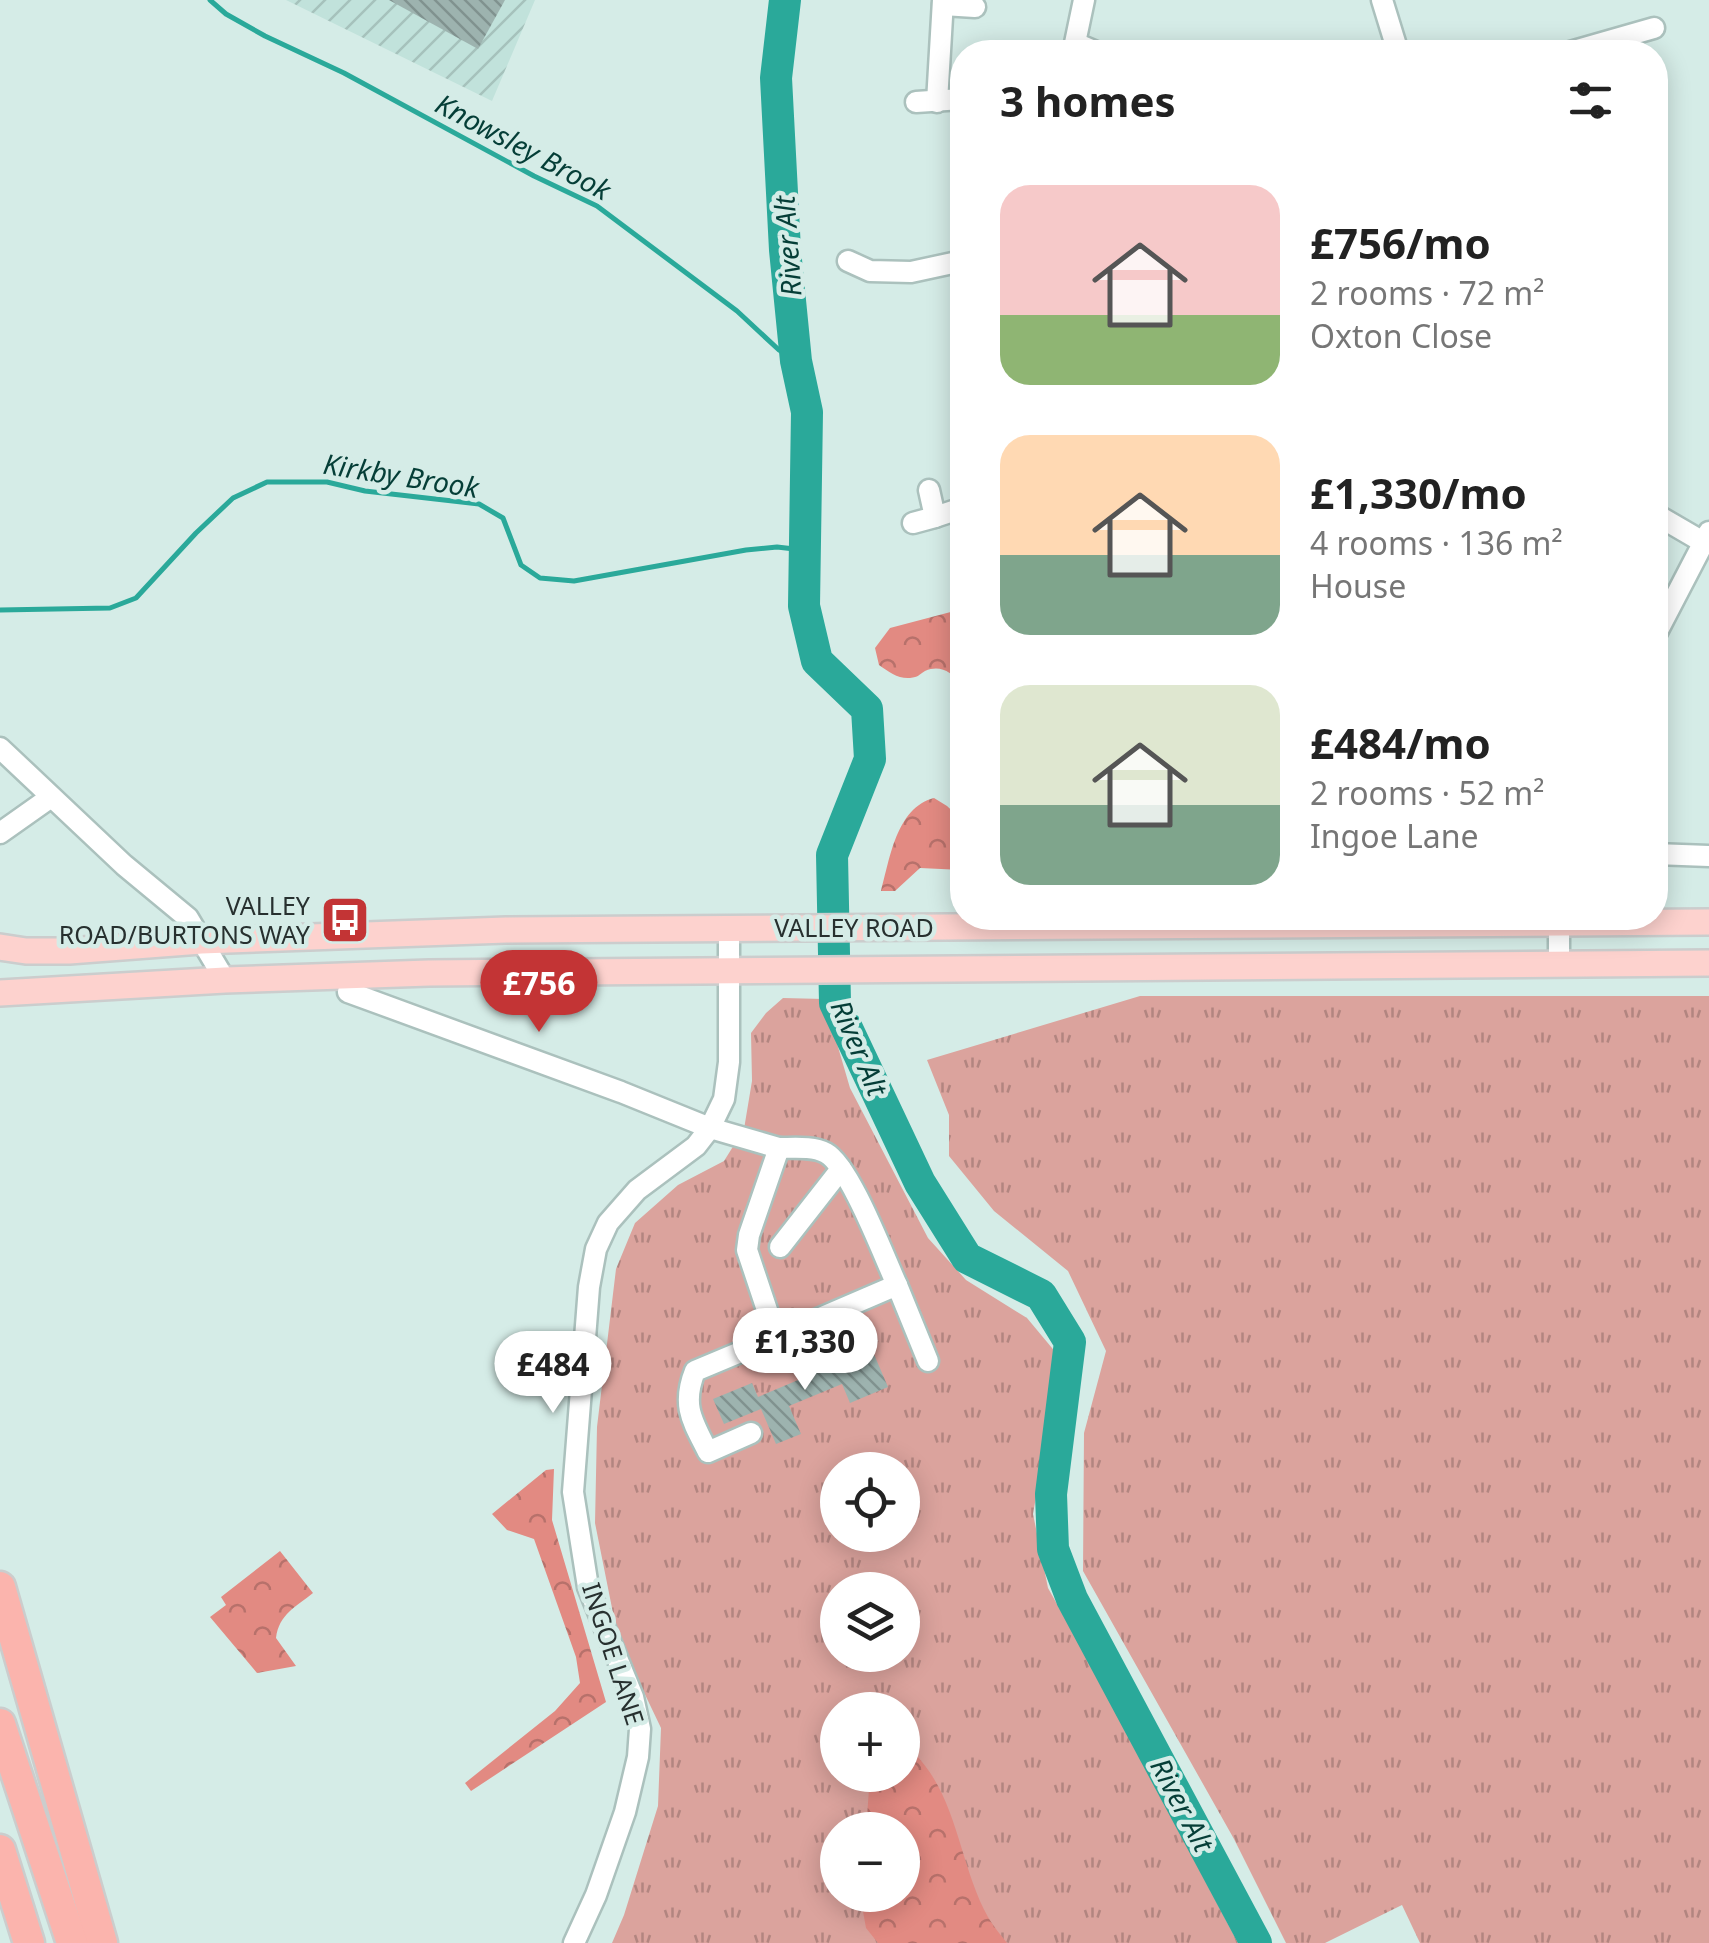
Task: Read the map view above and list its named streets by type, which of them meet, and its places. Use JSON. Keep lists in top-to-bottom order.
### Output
{
  "streets": {
    "main road": ["VALLEY ROAD"],
    "street": ["INGOE LANE"]
  },
  "crossings": [
    ["VALLEY ROAD", "INGOE LANE"]
  ],
  "water": ["Knowsley Brook", "River Alt", "Kirkby Brook"],
  "places": {
    "bus stop": ["VALLEY ROAD/BURTONS WAY"]
  },
  "page": {
    "heading": "3 homes",
    "list": [
      {
        "name": "£756/mo",
        "note": "2 rooms · 72 m² · Oxton Close"
      },
      {
        "name": "£1,330/mo",
        "note": "4 rooms · 136 m² · House"
      },
      {
        "name": "£484/mo",
        "note": "2 rooms · 52 m² · Ingoe Lane"
      }
    ],
    "price": ["£756", "£1,330", "£484"],
    "map_buttons": ["+", "−"]
  }
}
